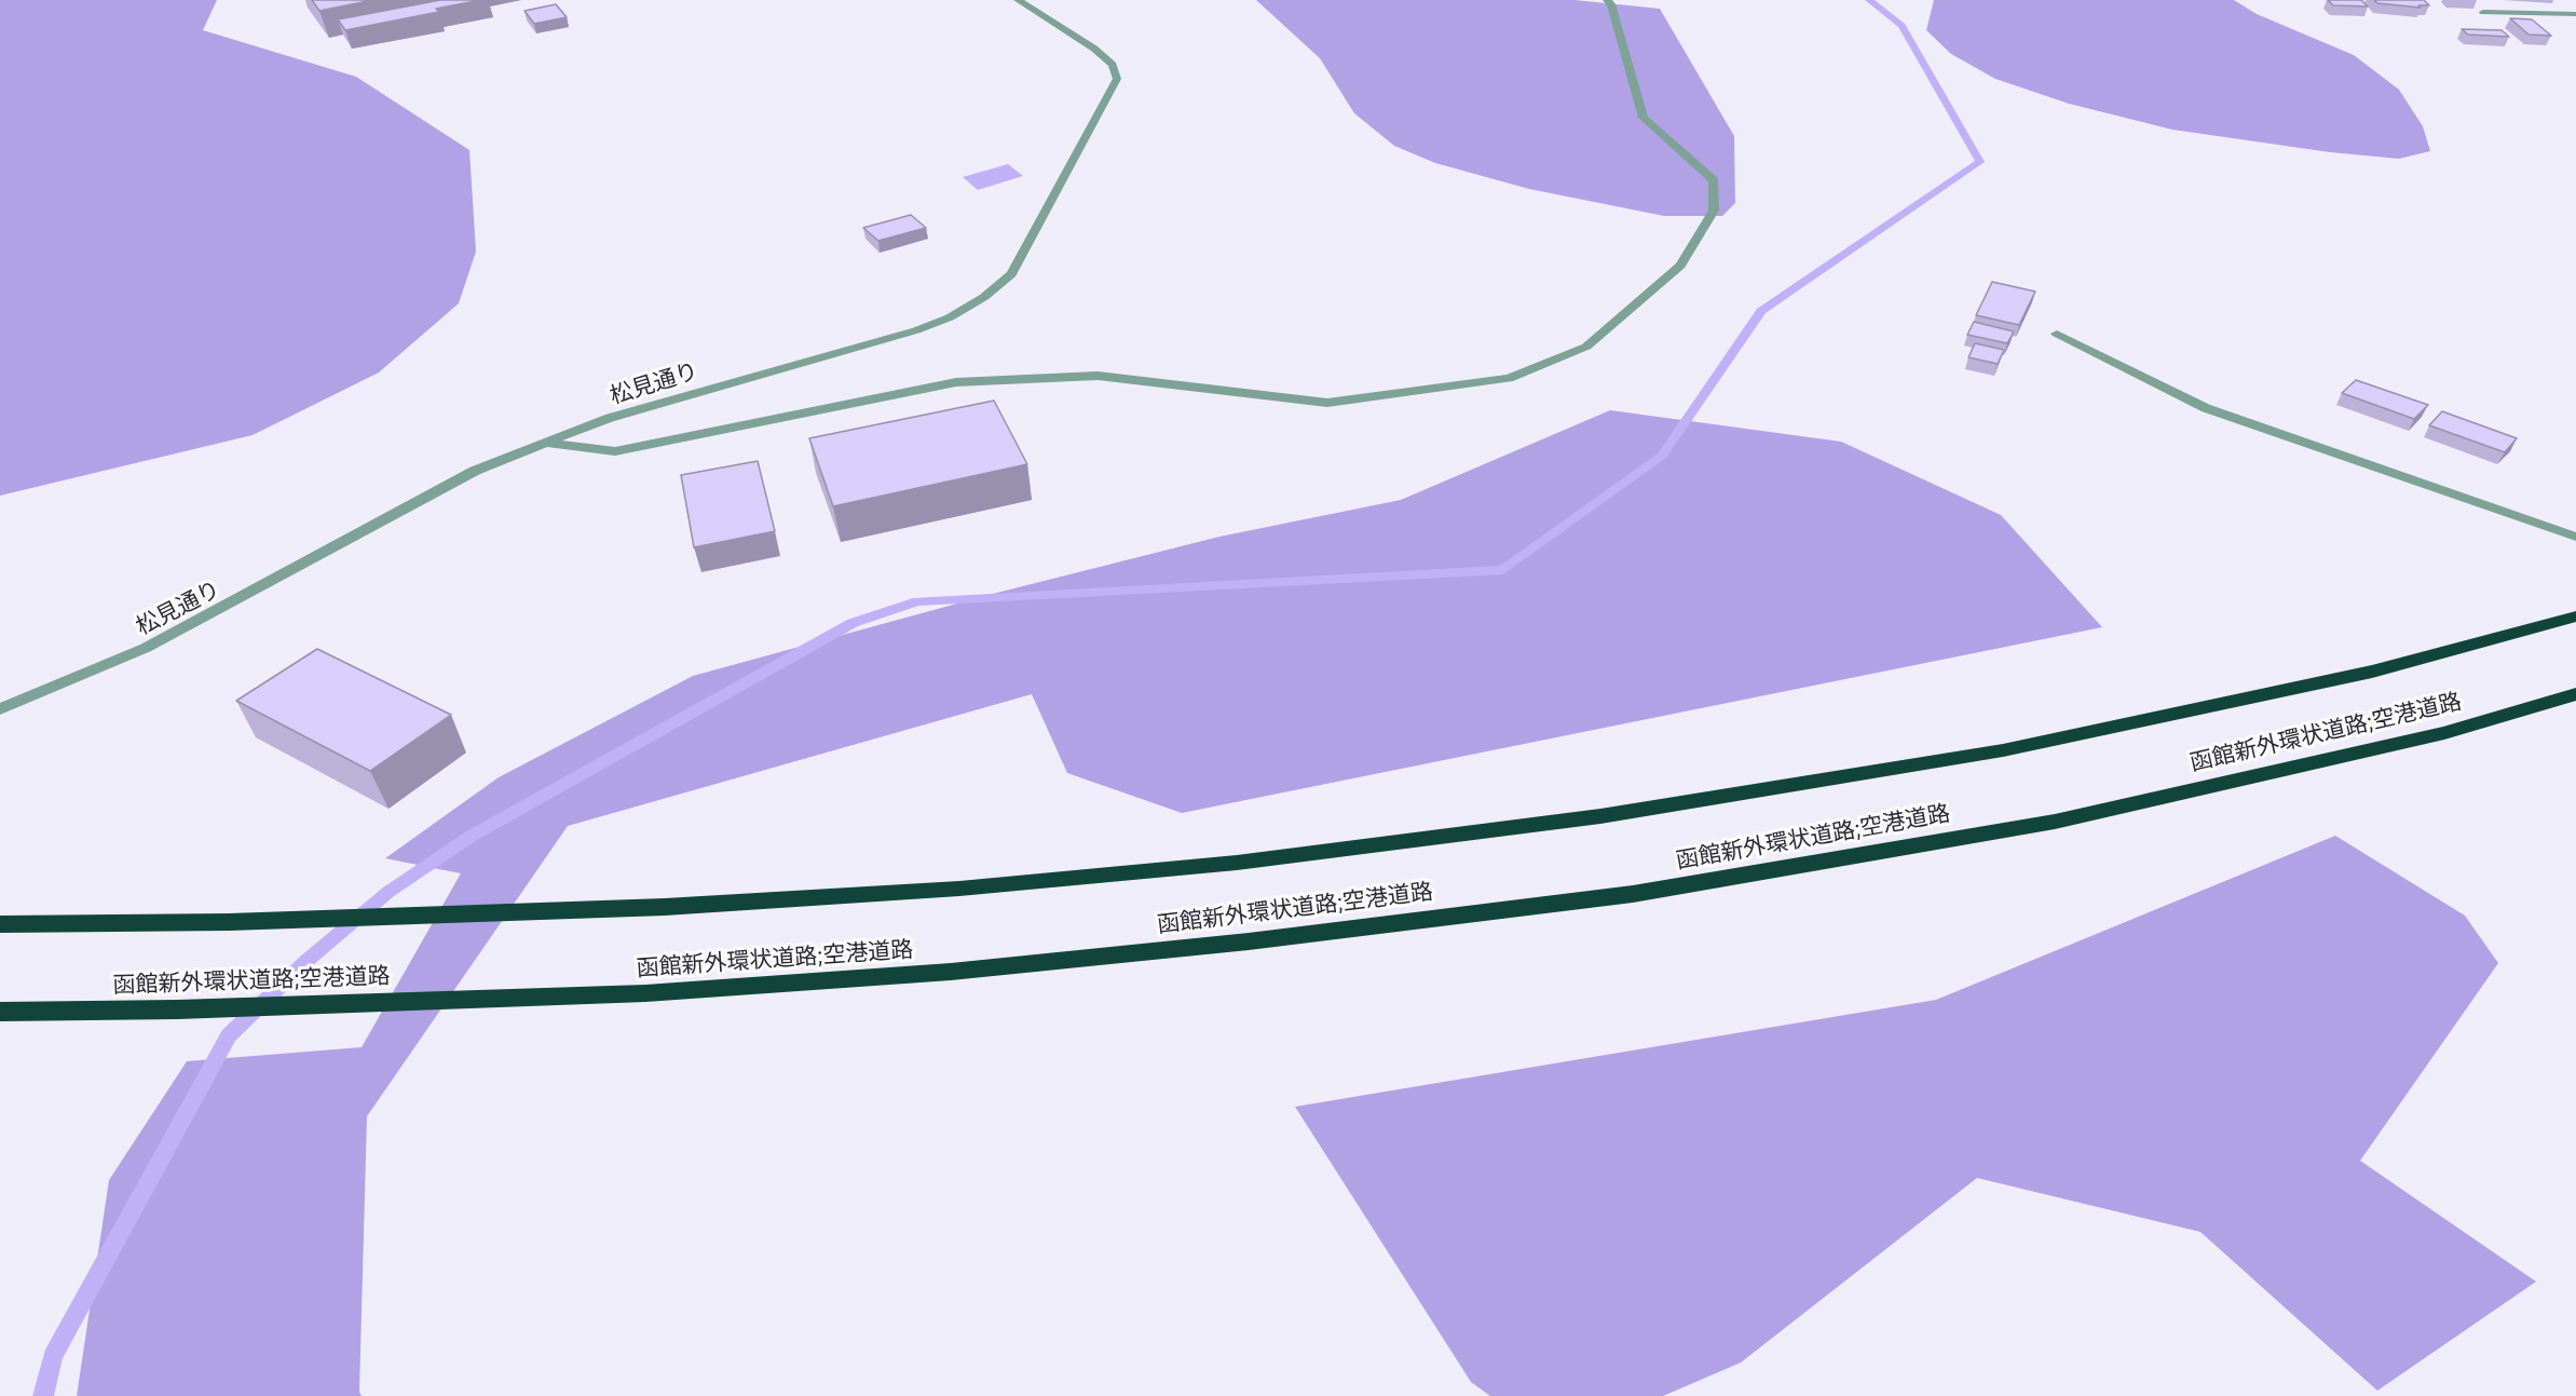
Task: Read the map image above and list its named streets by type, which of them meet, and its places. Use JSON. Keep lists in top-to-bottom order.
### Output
{
  "streets": {
    "highway": ["函館新外環状道路;空港道路"],
    "street": ["松見通り"]
  }
}
